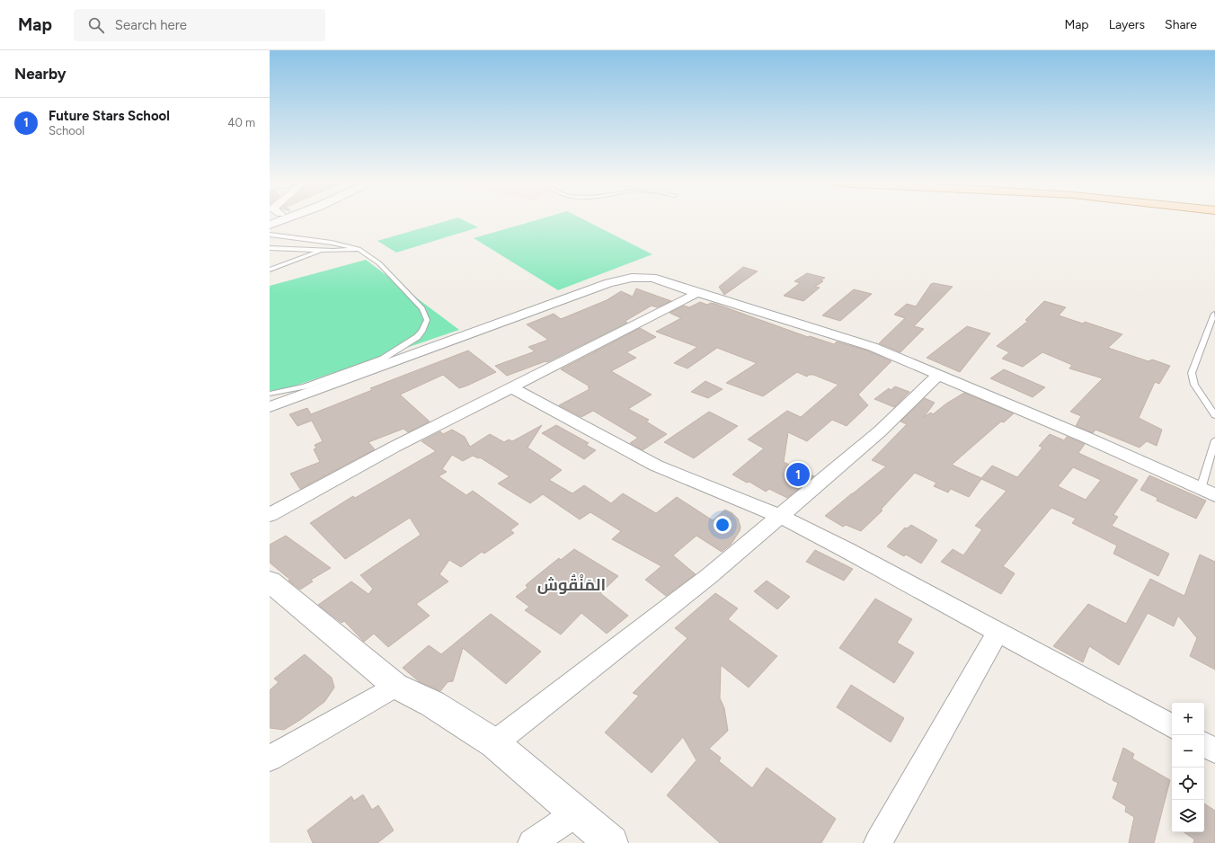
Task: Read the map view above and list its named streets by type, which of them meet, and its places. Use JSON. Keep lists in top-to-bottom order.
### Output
{
  "districts": ["المَنْقُوش"],
  "page": {
    "header": "Map",
    "search": "Search here",
    "nav": ["Map", "Layers", "Share"],
    "heading": "Nearby",
    "list": [
      {
        "mark": "1",
        "name": "Future Stars School",
        "note": "School",
        "value": "40 m"
      }
    ],
    "pins": "1",
    "map_buttons": ["+", "−"]
  }
}
